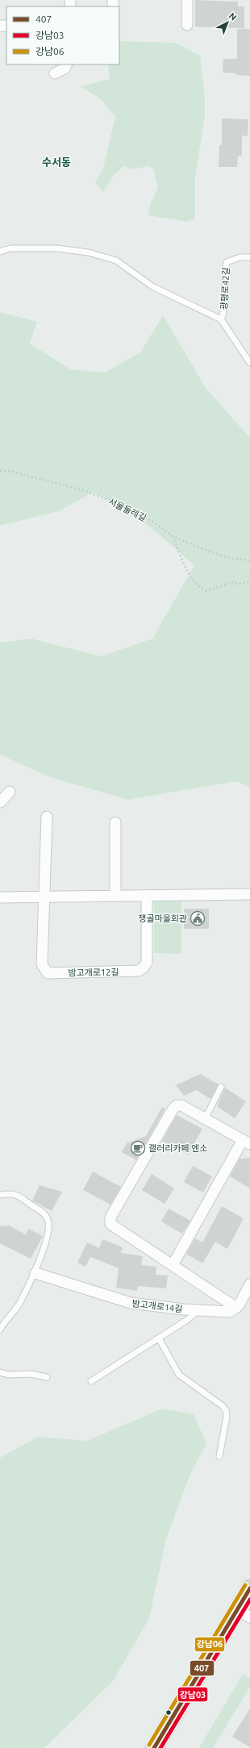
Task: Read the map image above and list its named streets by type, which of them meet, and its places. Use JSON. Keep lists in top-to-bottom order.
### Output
{
  "streets": {
    "street": ["밤고개로12길", "밤고개로14길"],
    "lane": ["광평로42길"],
    "path": ["서울둘레길"]
  },
  "districts": ["수서동"],
  "places": {
    "public building": ["쟁골마을회관"],
    "cafe": ["갤러리카페 엔소"]
  },
  "lines": ["transit line 강남06", "transit line 407", "transit line 강남03"],
  "legend": ["407", "강남03", "강남06"],
  "north": "top right"
}
